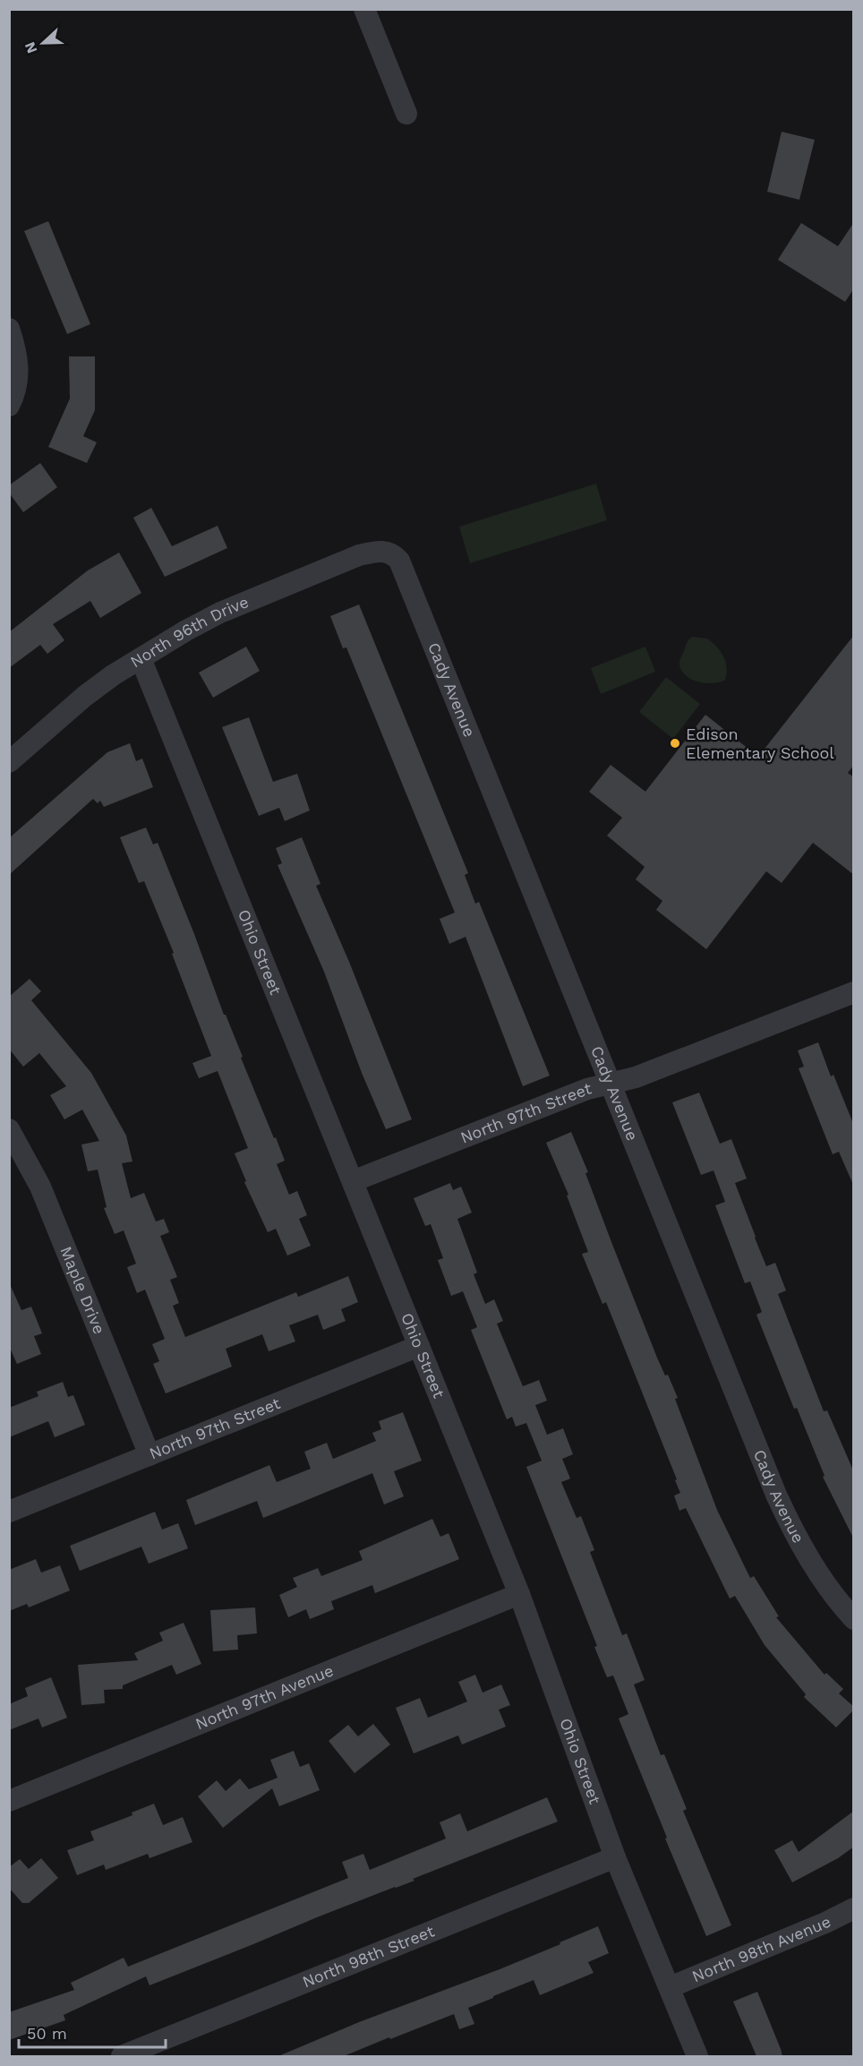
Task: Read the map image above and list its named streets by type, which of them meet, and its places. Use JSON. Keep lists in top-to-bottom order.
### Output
{
  "streets": {
    "street": [
      "North 96th Drive",
      "Cady Avenue",
      "Ohio Street",
      "North 97th Street",
      "Maple Drive",
      "North 97th Avenue",
      "North 98th Avenue",
      "North 98th Street"
    ]
  },
  "crossings": [
    ["North 96th Drive", "Cady Avenue"],
    ["North 96th Drive", "Ohio Street"],
    ["Cady Avenue", "North 97th Street"],
    ["Ohio Street", "North 97th Street"],
    ["Ohio Street", "North 97th Avenue"],
    ["Ohio Street", "North 98th Avenue"],
    ["Ohio Street", "North 98th Street"],
    ["North 97th Street", "Maple Drive"]
  ],
  "places": ["Edison Elementary School"],
  "scale_bar": "50 m",
  "north": "left"
}
